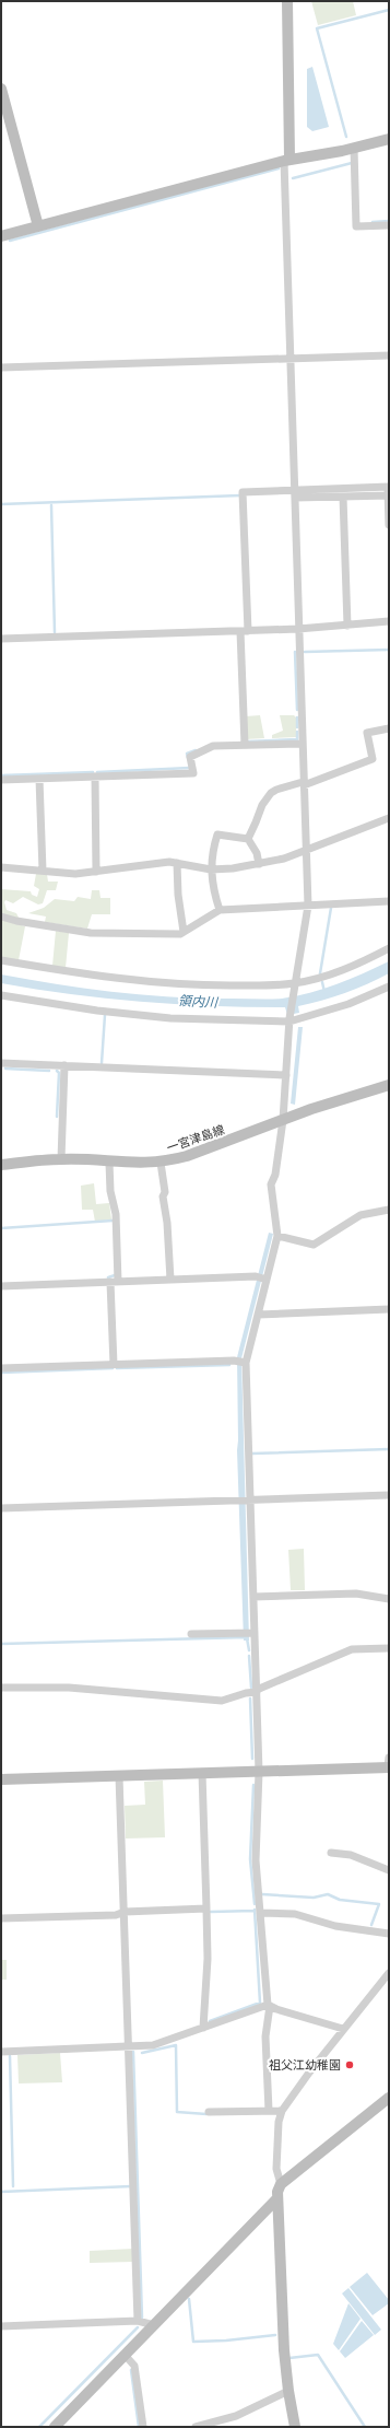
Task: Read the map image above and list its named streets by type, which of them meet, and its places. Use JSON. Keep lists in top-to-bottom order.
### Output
{
  "streets": {
    "street": ["一宮津島線"]
  },
  "water": ["領内川"],
  "places": ["祖父江幼稚園"]
}
